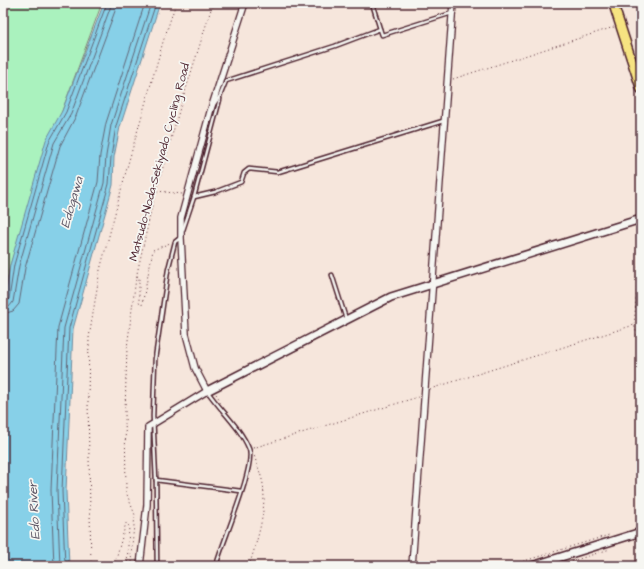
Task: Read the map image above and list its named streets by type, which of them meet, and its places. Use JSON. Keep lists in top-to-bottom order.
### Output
{
  "streets": {
    "path": ["Matsudo-Noda-Sekiyado Cycling Road"]
  },
  "water": ["Edogawa", "Edo River"]
}
